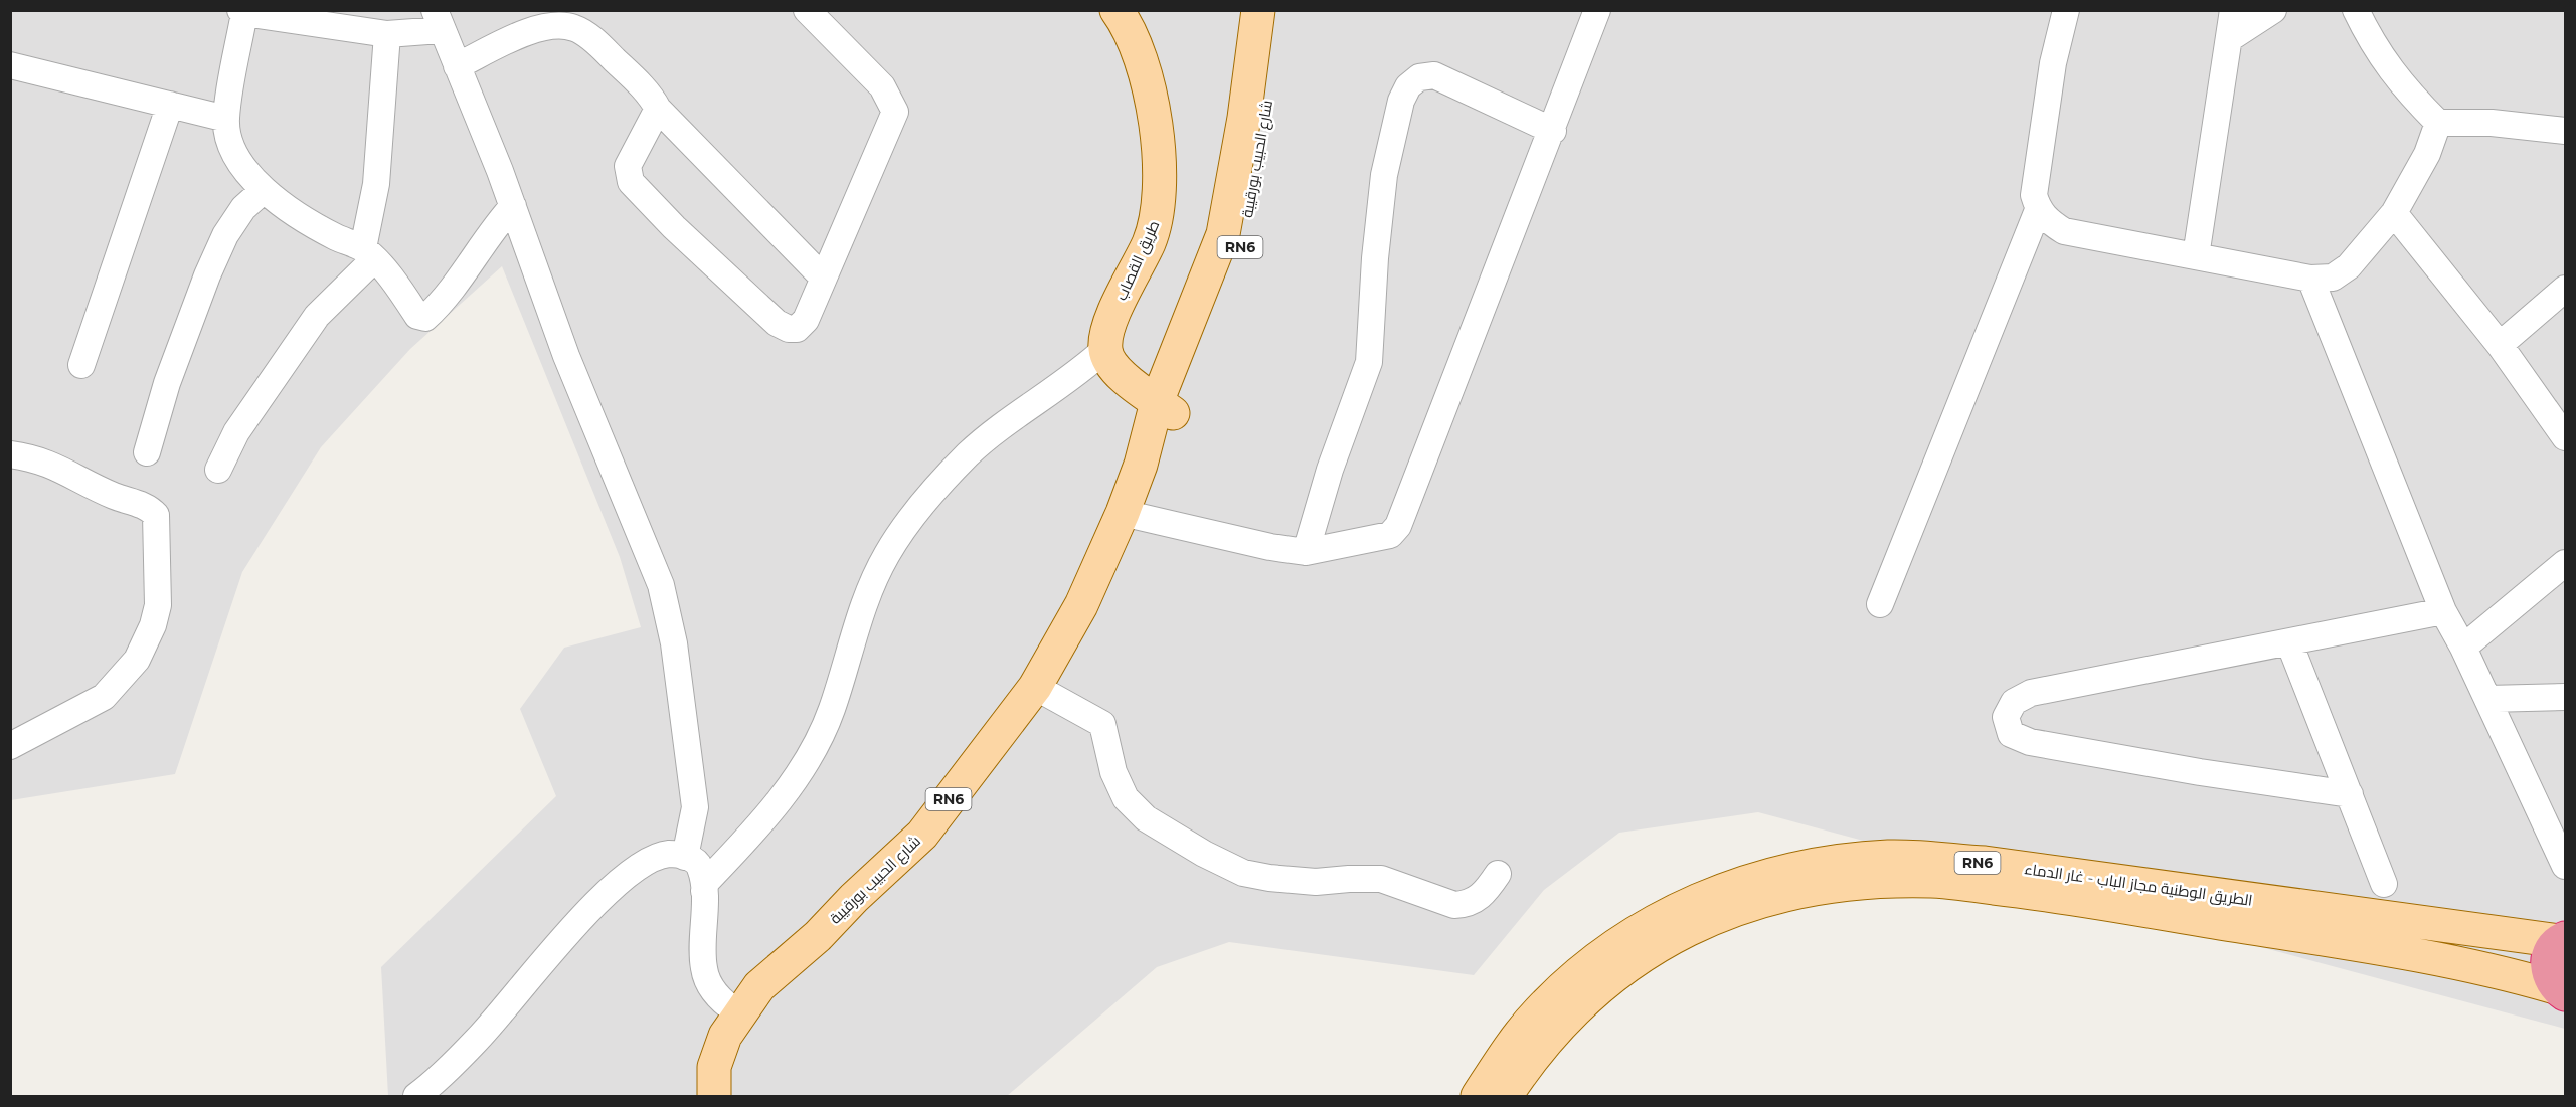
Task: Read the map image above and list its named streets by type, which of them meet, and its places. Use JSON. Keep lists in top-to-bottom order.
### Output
{
  "streets": {
    "highway": ["RN6"],
    "main road": ["شارع الحبيب بورقيبة", "طريق القصاب", "الطريق الوطنية مجاز الباب - غار الدماء"]
  },
  "crossings": [
    ["RN6", "الطريق الوطنية مجاز الباب - غار الدماء"]
  ]
}
